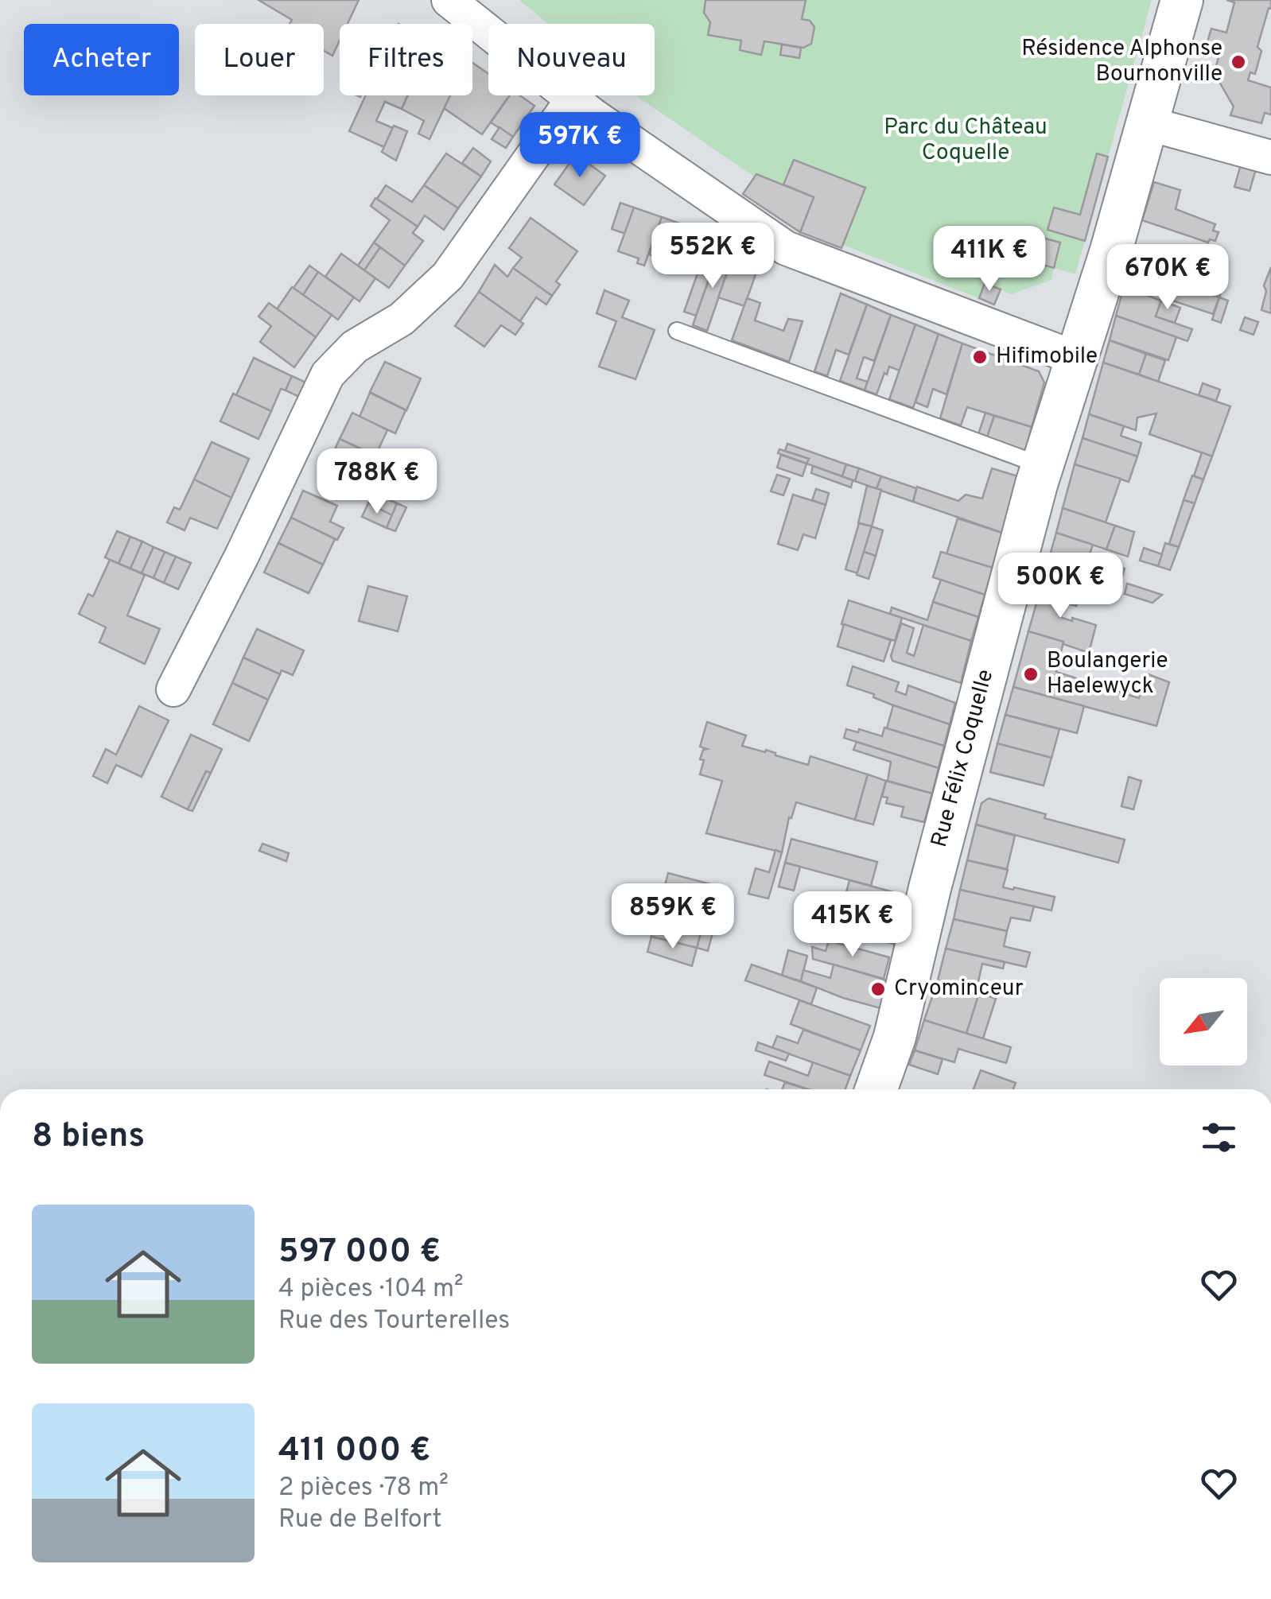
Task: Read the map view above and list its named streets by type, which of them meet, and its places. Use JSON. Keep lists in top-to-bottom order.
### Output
{
  "streets": {
    "street": ["Rue Félix Coquelle"]
  },
  "parks": ["Parc du Château Coquelle"],
  "places": [
    "Résidence Alphonse Bournonville",
    "Hifimobile",
    "Boulangerie Haelewyck",
    "Cryominceur"
  ],
  "north": "bottom left",
  "page": {
    "chip": [
      "Acheter",
      "Louer",
      "Filtres",
      "Nouveau"
    ],
    "price": [
      "597K €",
      "552K €",
      "411K €",
      "670K €",
      "788K €",
      "500K €",
      "859K €",
      "415K €"
    ],
    "heading": "8 biens",
    "list": [
      {
        "name": "597 000 €",
        "note": "4 pièces · 104 m² · Rue des Tourterelles"
      },
      {
        "name": "411 000 €",
        "note": "2 pièces · 78 m² · Rue de Belfort"
      }
    ]
  }
}
